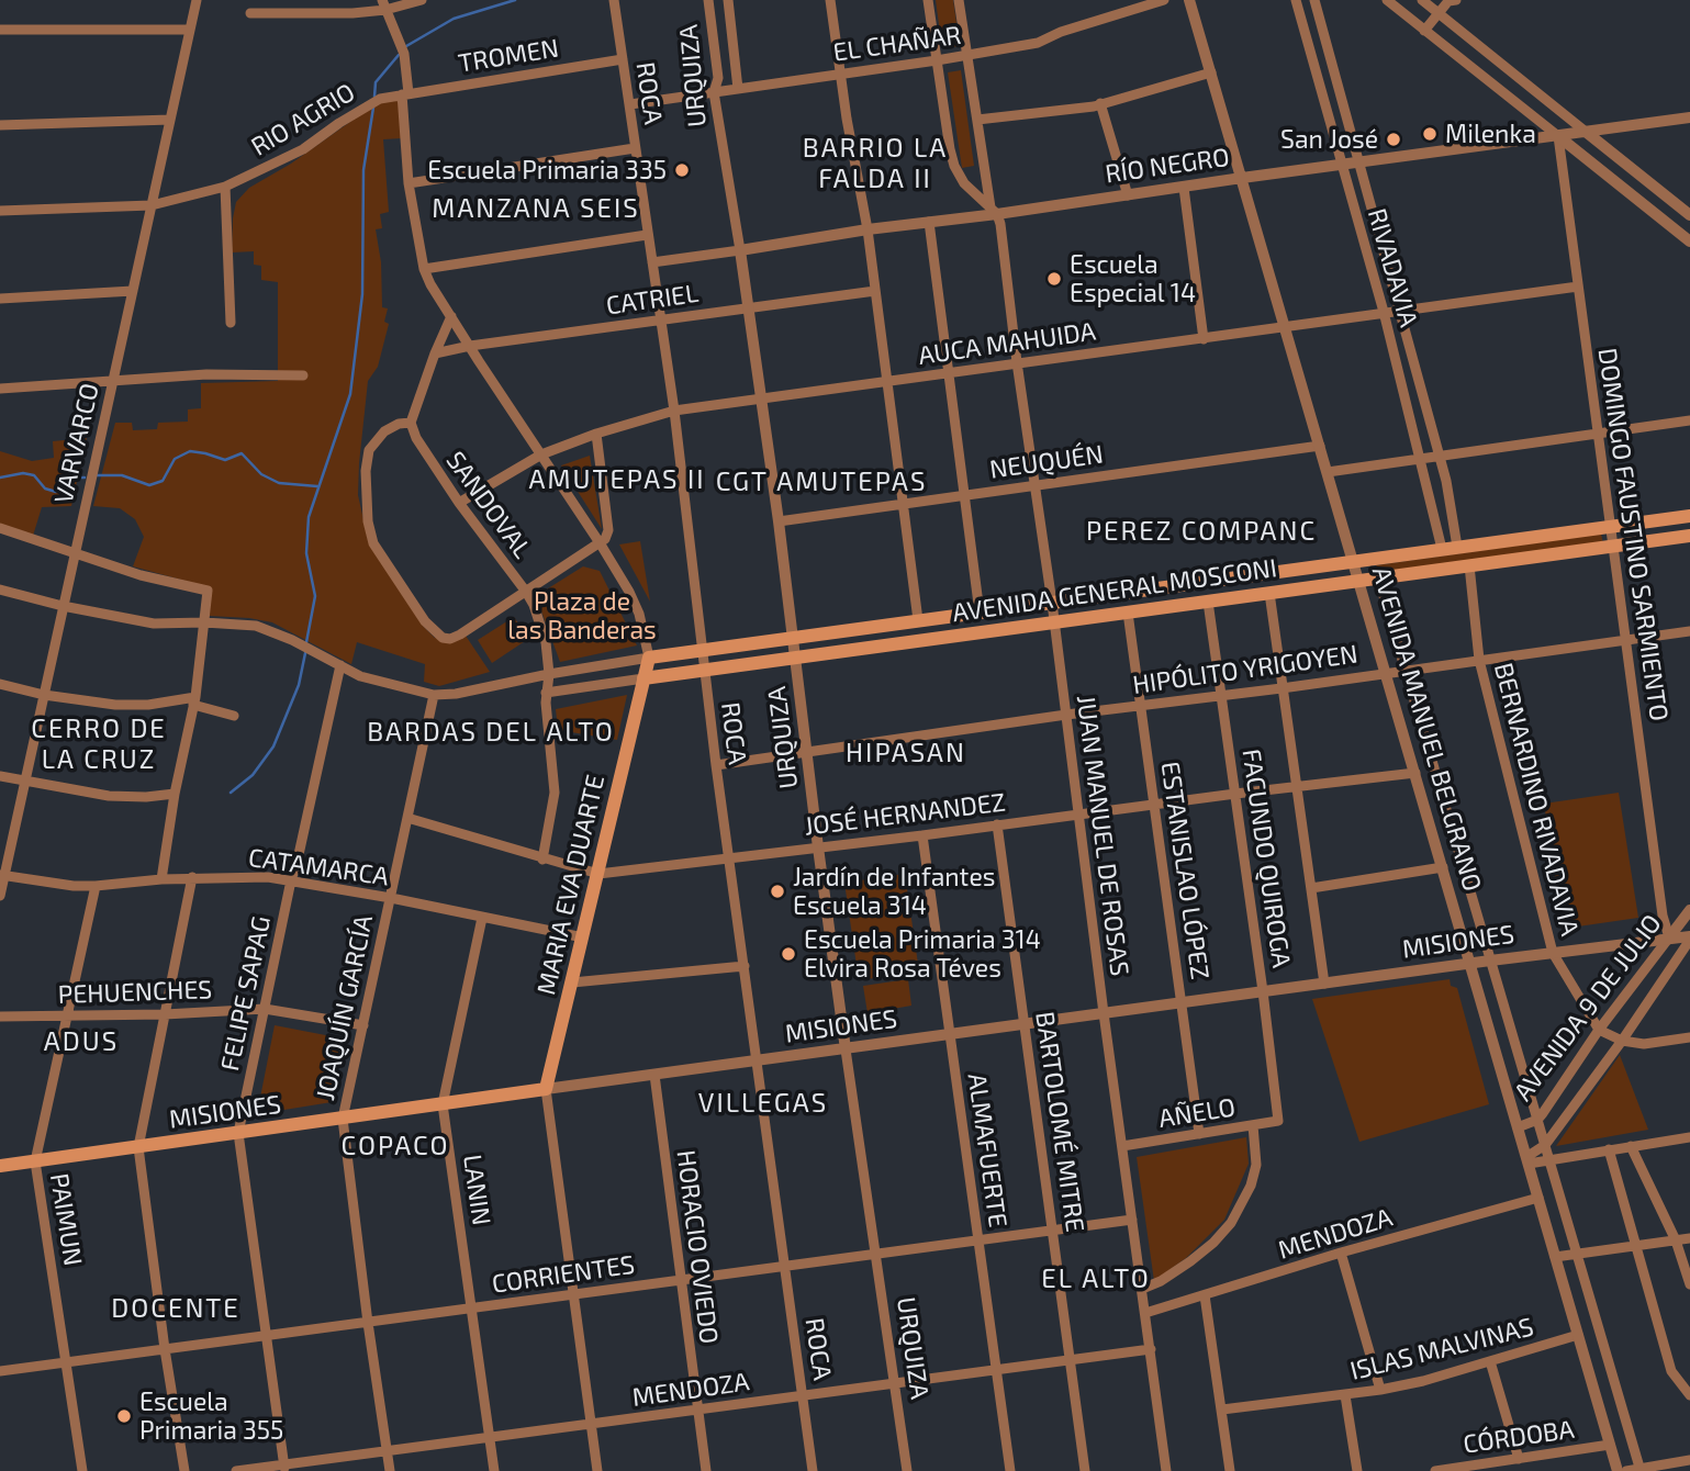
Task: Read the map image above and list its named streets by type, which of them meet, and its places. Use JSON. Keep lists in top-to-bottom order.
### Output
{
  "streets": {
    "main road": ["AVENIDA GENERAL MOSCONI", "MARIA EVA DUARTE", "MISIONES"],
    "street": [
      "EL CHAÑAR",
      "TROMEN",
      "URQUIZA",
      "ROCA",
      "RIO AGRIO",
      "RÍO NEGRO",
      "RIVADAVIA",
      "CATRIEL",
      "AUCA MAHUIDA",
      "VARVARCO",
      "NEUQUÉN",
      "SANDOVAL",
      "DOMINGO FAUSTINO SARMIENTO",
      "HIPÓLITO YRIGOYEN",
      "AVENIDA MANUEL BELGRANO",
      "BERNARDINO RIVADAVIA",
      "JOSÉ HERNANDEZ",
      "JUAN MANUEL DE ROSAS",
      "FACUNDO QUIROGA",
      "CATAMARCA",
      "ESTANISLAO LÓPEZ",
      "PEHUENCHES",
      "FELIPE SAPAG",
      "JOAQUÍN GARCÍA",
      "AVENIDA 9 DE JULIO",
      "AÑELO",
      "BARTOLOMÉ MITRE",
      "ALMAFUERTE",
      "LANIN",
      "PAIMUN",
      "MENDOZA",
      "HORACIO OVIEDO",
      "CORRIENTES",
      "ISLAS MALVINAS",
      "CÓRDOBA"
    ]
  },
  "crossings": [
    ["EL CHAÑAR", "URQUIZA"],
    ["EL CHAÑAR", "ROCA"],
    ["EL CHAÑAR", "JUAN MANUEL DE ROSAS"],
    ["TROMEN", "ROCA"],
    ["TROMEN", "RIO AGRIO"],
    ["TROMEN", "MARIA EVA DUARTE"],
    ["URQUIZA", "RÍO NEGRO"],
    ["URQUIZA", "CATRIEL"],
    ["URQUIZA", "AUCA MAHUIDA"],
    ["URQUIZA", "NEUQUÉN"],
    ["URQUIZA", "AVENIDA GENERAL MOSCONI"],
    ["URQUIZA", "HIPÓLITO YRIGOYEN"],
    ["URQUIZA", "JOSÉ HERNANDEZ"],
    ["URQUIZA", "MISIONES"],
    ["URQUIZA", "MENDOZA"],
    ["URQUIZA", "CORRIENTES"],
    ["ROCA", "RÍO NEGRO"],
    ["ROCA", "CATRIEL"],
    ["ROCA", "AUCA MAHUIDA"],
    ["ROCA", "AVENIDA GENERAL MOSCONI"],
    ["ROCA", "HIPÓLITO YRIGOYEN"],
    ["ROCA", "JOSÉ HERNANDEZ"],
    ["ROCA", "MISIONES"],
    ["ROCA", "MENDOZA"],
    ["ROCA", "CORRIENTES"],
    ["RIO AGRIO", "VARVARCO"],
    ["RIO AGRIO", "MARIA EVA DUARTE"],
    ["RÍO NEGRO", "RIVADAVIA"],
    ["RÍO NEGRO", "DOMINGO FAUSTINO SARMIENTO"],
    ["RÍO NEGRO", "AVENIDA MANUEL BELGRANO"],
    ["RÍO NEGRO", "JUAN MANUEL DE ROSAS"],
    ["RIVADAVIA", "AUCA MAHUIDA"],
    ["RIVADAVIA", "AVENIDA GENERAL MOSCONI"],
    ["CATRIEL", "MARIA EVA DUARTE"],
    ["AUCA MAHUIDA", "SANDOVAL"],
    ["AUCA MAHUIDA", "DOMINGO FAUSTINO SARMIENTO"],
    ["AUCA MAHUIDA", "AVENIDA MANUEL BELGRANO"],
    ["AUCA MAHUIDA", "JUAN MANUEL DE ROSAS"],
    ["AUCA MAHUIDA", "MARIA EVA DUARTE"],
    ["VARVARCO", "CATAMARCA"],
    ["NEUQUÉN", "AVENIDA MANUEL BELGRANO"],
    ["NEUQUÉN", "JUAN MANUEL DE ROSAS"],
    ["SANDOVAL", "AVENIDA GENERAL MOSCONI"],
    ["SANDOVAL", "JOSÉ HERNANDEZ"],
    ["DOMINGO FAUSTINO SARMIENTO", "AVENIDA GENERAL MOSCONI"],
    ["DOMINGO FAUSTINO SARMIENTO", "HIPÓLITO YRIGOYEN"],
    ["DOMINGO FAUSTINO SARMIENTO", "MISIONES"],
    ["DOMINGO FAUSTINO SARMIENTO", "AVENIDA 9 DE JULIO"],
    ["AVENIDA GENERAL MOSCONI", "AVENIDA MANUEL BELGRANO"],
    ["AVENIDA GENERAL MOSCONI", "BERNARDINO RIVADAVIA"],
    ["AVENIDA GENERAL MOSCONI", "JUAN MANUEL DE ROSAS"],
    ["AVENIDA GENERAL MOSCONI", "FACUNDO QUIROGA"],
    ["AVENIDA GENERAL MOSCONI", "ESTANISLAO LÓPEZ"],
    ["AVENIDA GENERAL MOSCONI", "MARIA EVA DUARTE"],
    ["AVENIDA GENERAL MOSCONI", "JOAQUÍN GARCÍA"],
    ["HIPÓLITO YRIGOYEN", "AVENIDA MANUEL BELGRANO"],
    ["HIPÓLITO YRIGOYEN", "BERNARDINO RIVADAVIA"],
    ["HIPÓLITO YRIGOYEN", "JUAN MANUEL DE ROSAS"],
    ["HIPÓLITO YRIGOYEN", "FACUNDO QUIROGA"],
    ["HIPÓLITO YRIGOYEN", "ESTANISLAO LÓPEZ"],
    ["AVENIDA MANUEL BELGRANO", "JOSÉ HERNANDEZ"],
    ["AVENIDA MANUEL BELGRANO", "MISIONES"],
    ["AVENIDA MANUEL BELGRANO", "AVENIDA 9 DE JULIO"],
    ["AVENIDA MANUEL BELGRANO", "MENDOZA"],
    ["AVENIDA MANUEL BELGRANO", "ISLAS MALVINAS"],
    ["AVENIDA MANUEL BELGRANO", "CÓRDOBA"],
    ["BERNARDINO RIVADAVIA", "MISIONES"],
    ["BERNARDINO RIVADAVIA", "AVENIDA 9 DE JULIO"],
    ["JOSÉ HERNANDEZ", "JUAN MANUEL DE ROSAS"],
    ["JOSÉ HERNANDEZ", "FACUNDO QUIROGA"],
    ["JOSÉ HERNANDEZ", "ESTANISLAO LÓPEZ"],
    ["JOSÉ HERNANDEZ", "MARIA EVA DUARTE"],
    ["JOSÉ HERNANDEZ", "JOAQUÍN GARCÍA"],
    ["JOSÉ HERNANDEZ", "BARTOLOMÉ MITRE"],
    ["JOSÉ HERNANDEZ", "ALMAFUERTE"],
    ["JUAN MANUEL DE ROSAS", "MISIONES"],
    ["JUAN MANUEL DE ROSAS", "AÑELO"],
    ["JUAN MANUEL DE ROSAS", "MENDOZA"],
    ["JUAN MANUEL DE ROSAS", "CORRIENTES"],
    ["FACUNDO QUIROGA", "MISIONES"],
    ["FACUNDO QUIROGA", "AÑELO"],
    ["CATAMARCA", "MARIA EVA DUARTE"],
    ["CATAMARCA", "FELIPE SAPAG"],
    ["CATAMARCA", "JOAQUÍN GARCÍA"],
    ["CATAMARCA", "LANIN"],
    ["CATAMARCA", "PAIMUN"],
    ["ESTANISLAO LÓPEZ", "MISIONES"],
    ["ESTANISLAO LÓPEZ", "AÑELO"],
    ["MARIA EVA DUARTE", "MISIONES"],
    ["MARIA EVA DUARTE", "MENDOZA"],
    ["MARIA EVA DUARTE", "CORRIENTES"],
    ["MISIONES", "FELIPE SAPAG"],
    ["MISIONES", "JOAQUÍN GARCÍA"],
    ["MISIONES", "AVENIDA 9 DE JULIO"],
    ["MISIONES", "BARTOLOMÉ MITRE"],
    ["MISIONES", "ALMAFUERTE"],
    ["MISIONES", "LANIN"],
    ["MISIONES", "PAIMUN"],
    ["MISIONES", "HORACIO OVIEDO"],
    ["PEHUENCHES", "FELIPE SAPAG"],
    ["PEHUENCHES", "JOAQUÍN GARCÍA"],
    ["PEHUENCHES", "PAIMUN"],
    ["FELIPE SAPAG", "MENDOZA"],
    ["FELIPE SAPAG", "CORRIENTES"],
    ["JOAQUÍN GARCÍA", "MENDOZA"],
    ["JOAQUÍN GARCÍA", "CORRIENTES"],
    ["BARTOLOMÉ MITRE", "MENDOZA"],
    ["BARTOLOMÉ MITRE", "CORRIENTES"],
    ["ALMAFUERTE", "MENDOZA"],
    ["ALMAFUERTE", "CORRIENTES"],
    ["LANIN", "MENDOZA"],
    ["LANIN", "CORRIENTES"],
    ["PAIMUN", "CORRIENTES"],
    ["MENDOZA", "HORACIO OVIEDO"],
    ["HORACIO OVIEDO", "CORRIENTES"]
  ],
  "districts": [
    "BARRIO LA FALDA II",
    "MANZANA SEIS",
    "AMUTEPAS II",
    "CGT AMUTEPAS",
    "PEREZ COMPANC",
    "CERRO DE LA CRUZ",
    "BARDAS DEL ALTO",
    "HIPASAN",
    "ADUS",
    "VILLEGAS",
    "COPACO",
    "EL ALTO",
    "DOCENTE"
  ],
  "parks": ["Plaza de las Banderas"],
  "places": [
    "Milenka",
    "San José",
    "Escuela Primaria 335",
    "Escuela Especial 14",
    "Jardín de Infantes Escuela 314",
    "Escuela Primaria 314 Elvira Rosa Téves",
    "Escuela Primaria 355"
  ]
}
